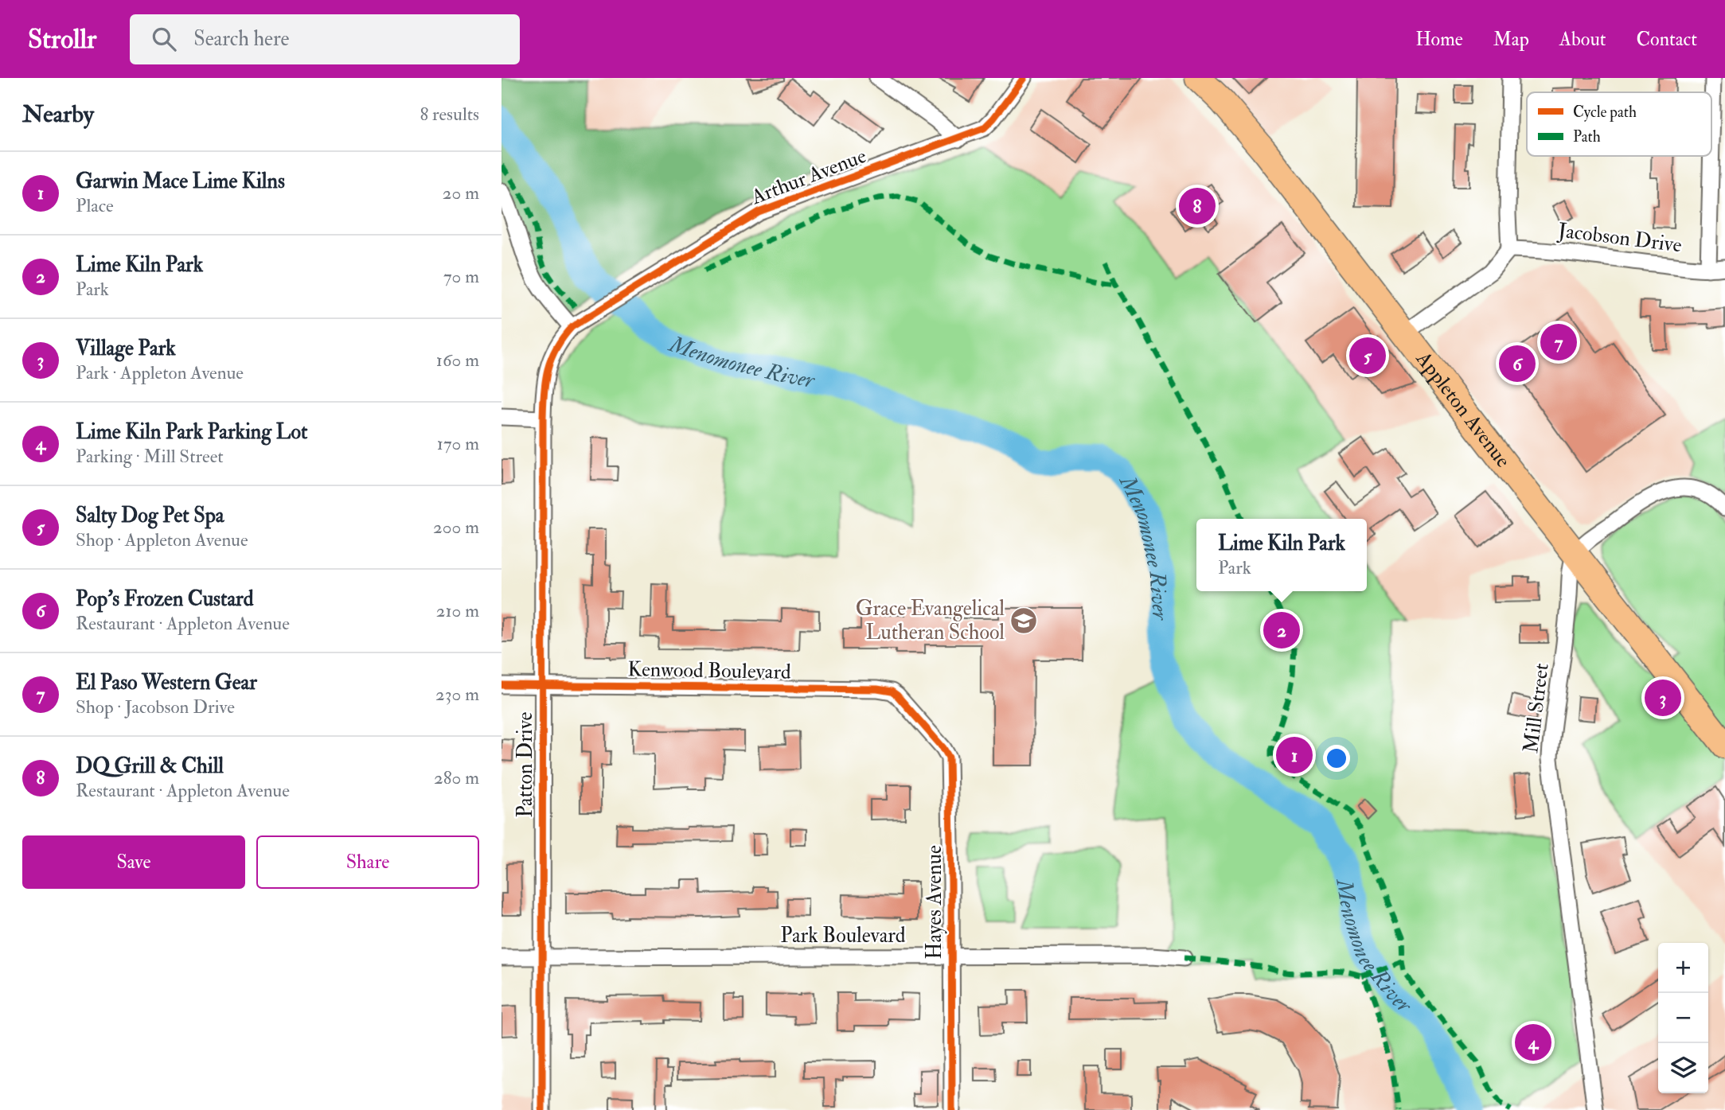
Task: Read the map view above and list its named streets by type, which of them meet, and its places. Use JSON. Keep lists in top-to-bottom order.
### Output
{
  "streets": {
    "main road": ["Appleton Avenue"],
    "street": [
      "Arthur Avenue",
      "Jacobson Drive",
      "Kenwood Boulevard",
      "Mill Street",
      "Patton Drive",
      "Hayes Avenue",
      "Park Boulevard"
    ]
  },
  "crossings": [
    ["Arthur Avenue", "Patton Drive"],
    ["Appleton Avenue", "Mill Street"],
    ["Kenwood Boulevard", "Patton Drive"],
    ["Kenwood Boulevard", "Hayes Avenue"],
    ["Patton Drive", "Park Boulevard"],
    ["Hayes Avenue", "Park Boulevard"]
  ],
  "water": ["Menomonee River"],
  "places": {
    "school or university": ["Grace Evangelical Lutheran School"]
  },
  "legend": ["Cycle path", "Path"],
  "page": {
    "header": "Strollr",
    "search": "Search here",
    "nav": [
      "Home",
      "Map",
      "About",
      "Contact"
    ],
    "heading": ["Nearby", "8 results"],
    "list": [
      {
        "mark": "1",
        "name": "Garwin Mace Lime Kilns",
        "note": "Place",
        "value": "20 m"
      },
      {
        "mark": "2",
        "name": "Lime Kiln Park",
        "note": "Park",
        "value": "70 m"
      },
      {
        "mark": "3",
        "name": "Village Park",
        "note": "Park · Appleton Avenue",
        "value": "160 m"
      },
      {
        "mark": "4",
        "name": "Lime Kiln Park Parking Lot",
        "note": "Parking · Mill Street",
        "value": "170 m"
      },
      {
        "mark": "5",
        "name": "Salty Dog Pet Spa",
        "note": "Shop · Appleton Avenue",
        "value": "200 m"
      },
      {
        "mark": "6",
        "name": "Pop's Frozen Custard",
        "note": "Restaurant · Appleton Avenue",
        "value": "210 m"
      },
      {
        "mark": "7",
        "name": "El Paso Western Gear",
        "note": "Shop · Jacobson Drive",
        "value": "230 m"
      },
      {
        "mark": "8",
        "name": "DQ Grill & Chill",
        "note": "Restaurant · Appleton Avenue",
        "value": "280 m"
      }
    ],
    "pins": [
      "8",
      "7",
      "5",
      "6",
      "2",
      "3",
      "1",
      "4"
    ],
    "popup": ["Lime Kiln Park", "Park"],
    "buttons": ["Save", "Share"],
    "map_buttons": ["+", "−"]
  }
}
